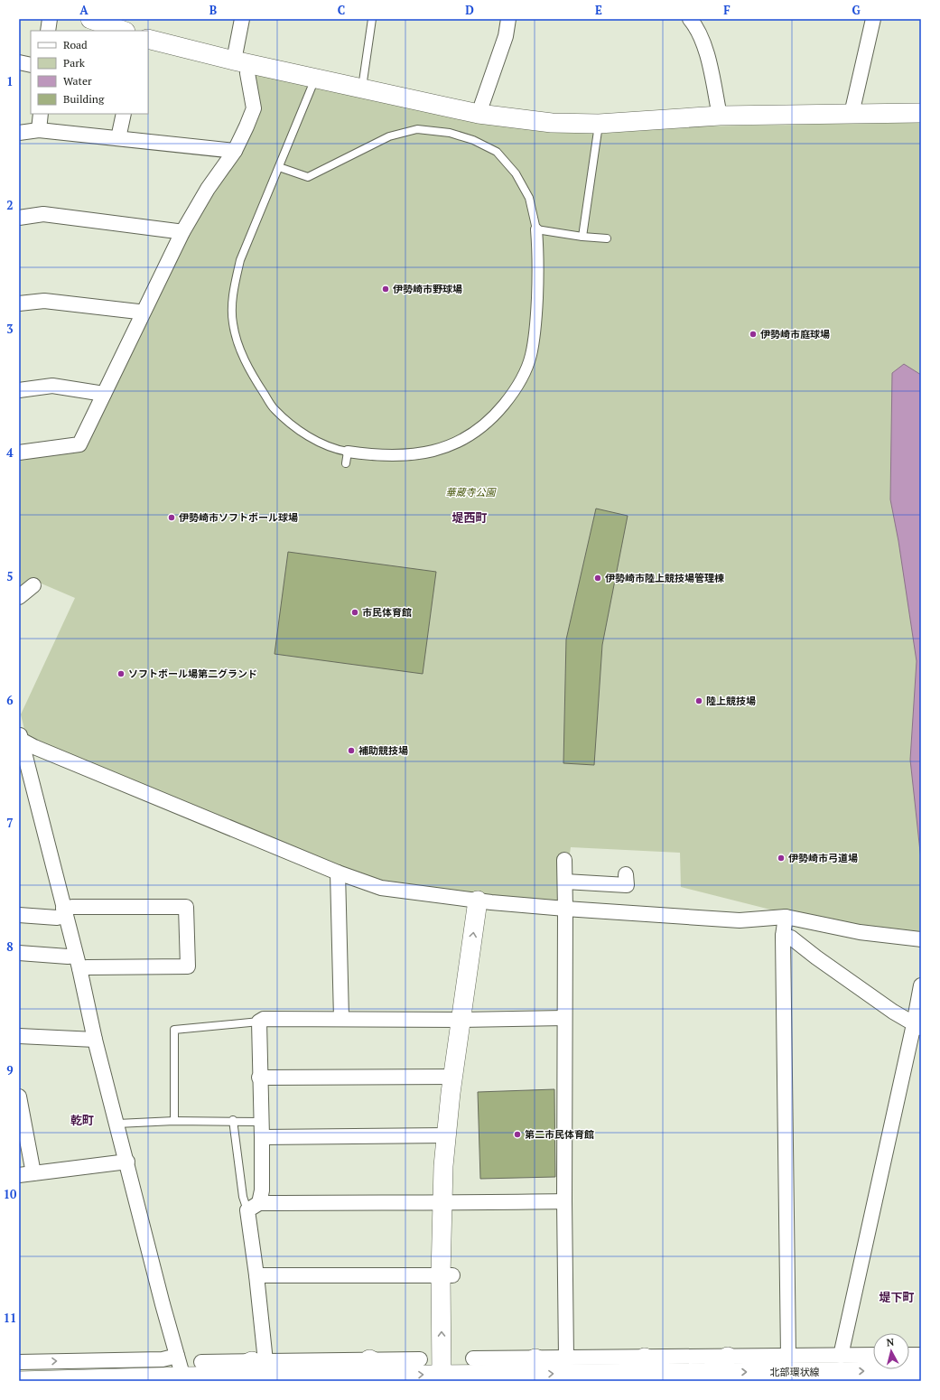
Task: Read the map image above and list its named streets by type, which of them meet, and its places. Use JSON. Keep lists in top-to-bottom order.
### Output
{
  "streets": {
    "street": ["北部環状線"]
  },
  "districts": ["堤西町", "乾町", "堤下町"],
  "parks": ["華蔵寺公園"],
  "places": [
    "伊勢崎市野球場",
    "伊勢崎市庭球場",
    "伊勢崎市ソフトボール球場",
    "伊勢崎市陸上競技場管理棟",
    "市民体育館",
    "ソフトボール場第二グランド",
    "陸上競技場",
    "補助競技場",
    "伊勢崎市弓道場",
    "第二市民体育館"
  ],
  "legend": [
    "Road",
    "Park",
    "Water",
    "Building"
  ],
  "north": "top",
  "grid": {
    "columns": [
      "A",
      "B",
      "C",
      "D",
      "E",
      "F",
      "G"
    ],
    "rows": [
      "1",
      "2",
      "3",
      "4",
      "5",
      "6",
      "7",
      "8",
      "9",
      "10",
      "11"
    ]
  }
}
